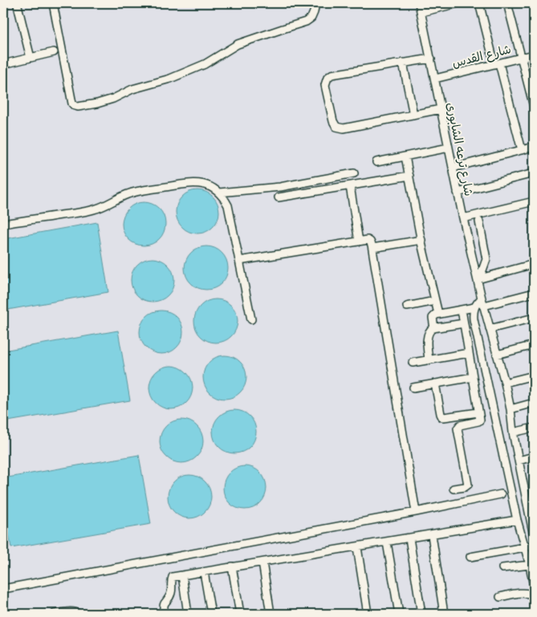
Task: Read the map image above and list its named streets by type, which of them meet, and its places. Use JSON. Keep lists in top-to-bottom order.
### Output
{
  "streets": {
    "street": ["شارع القدس", "شارع ترعه الشابورى"]
  },
  "crossings": [
    ["شارع القدس", "شارع ترعه الشابورى"]
  ]
}
